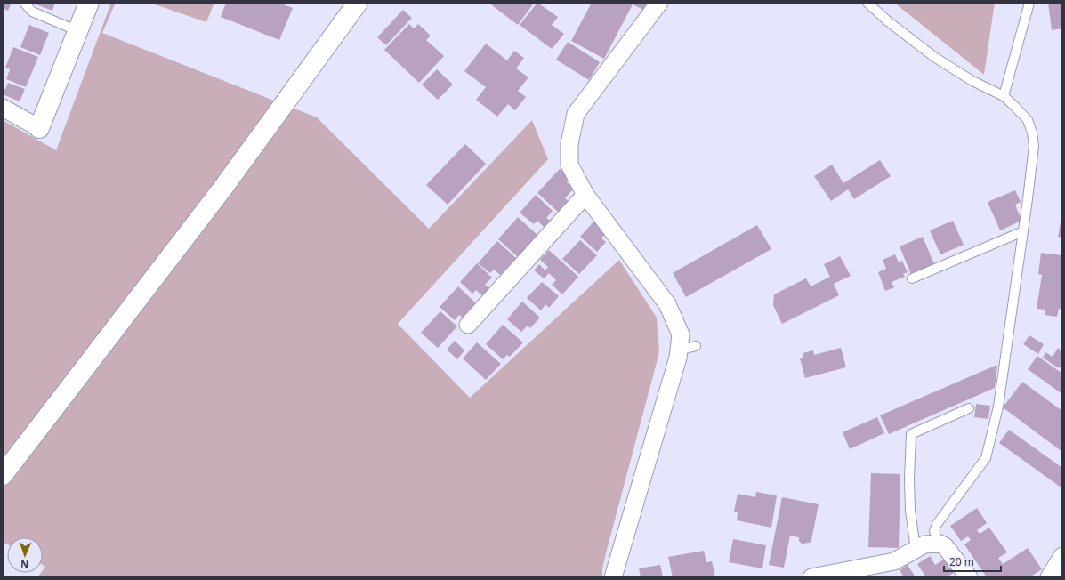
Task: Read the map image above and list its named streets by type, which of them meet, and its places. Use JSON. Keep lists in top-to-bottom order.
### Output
{
  "scale_bar": "20 m",
  "north": "bottom"
}
